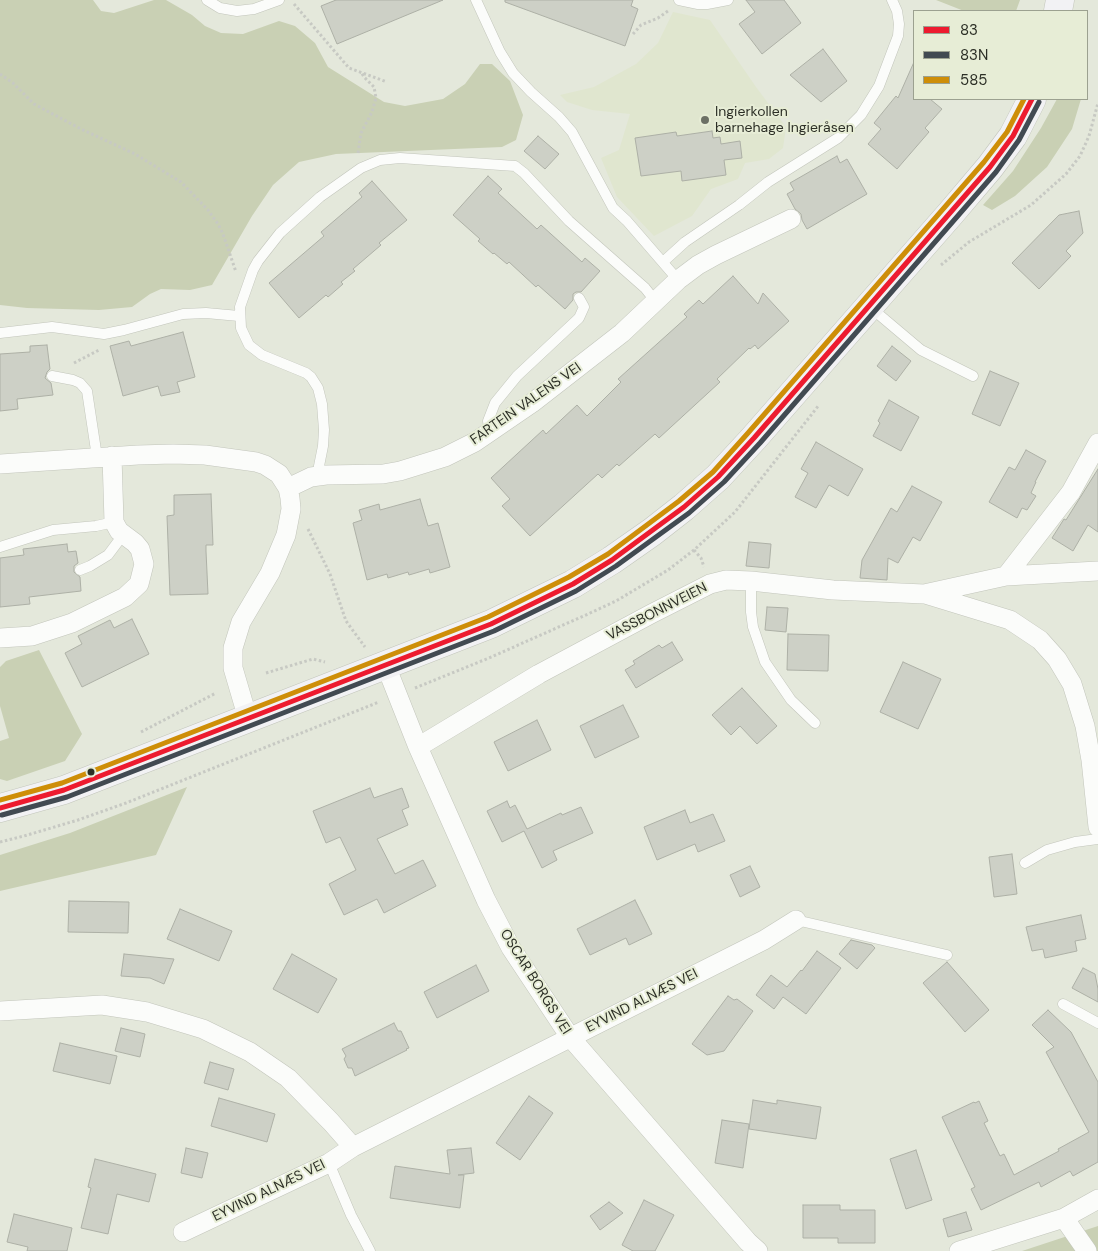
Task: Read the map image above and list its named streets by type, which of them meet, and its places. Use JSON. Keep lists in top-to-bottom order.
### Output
{
  "streets": {
    "street": [
      "FARTEIN VALENS VEI",
      "VASSBONNVEIEN",
      "OSCAR BORGS VEI",
      "EYVIND ALNÆS VEI"
    ]
  },
  "crossings": [
    ["VASSBONNVEIEN", "OSCAR BORGS VEI"],
    ["OSCAR BORGS VEI", "EYVIND ALNÆS VEI"]
  ],
  "places": ["Ingierkollen barnehage Ingieråsen"],
  "lines": ["transit line 83", "transit line 585", "transit line 83N"],
  "legend": ["83", "83N", "585"]
}
